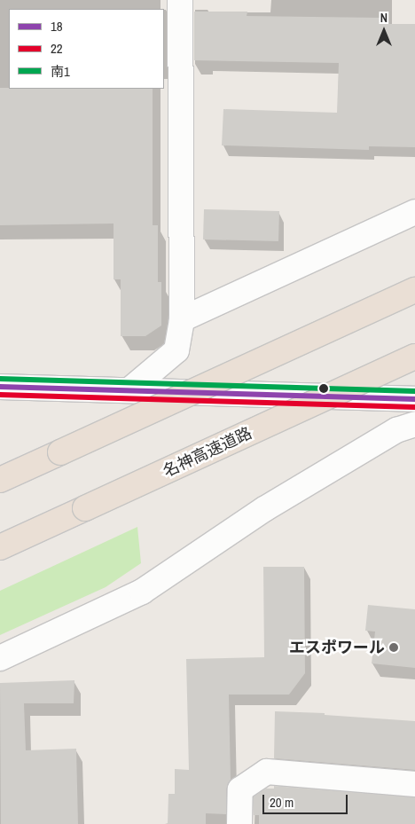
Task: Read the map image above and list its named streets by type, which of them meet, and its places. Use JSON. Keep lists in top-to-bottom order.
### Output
{
  "streets": {
    "highway": ["名神高速道路"]
  },
  "places": ["エスポワール"],
  "lines": ["transit line 南1", "transit line 18", "transit line 22"],
  "legend": ["18", "22", "南1"],
  "scale_bar": "20 m",
  "north": "top"
}
